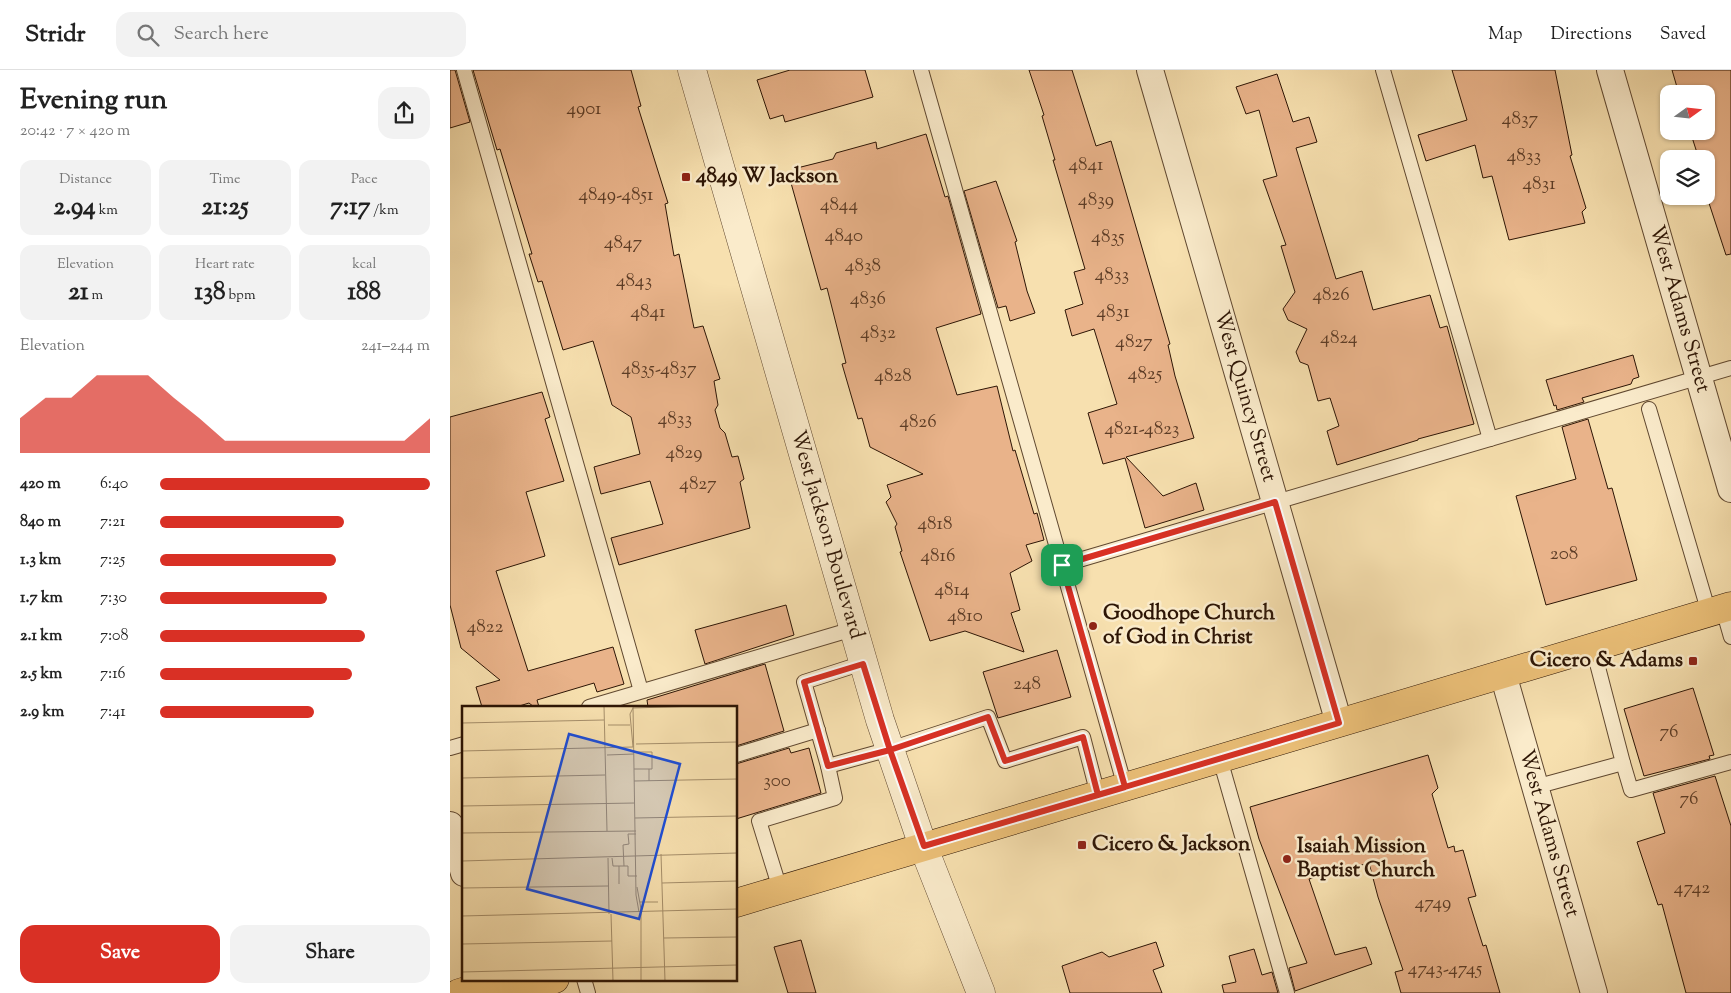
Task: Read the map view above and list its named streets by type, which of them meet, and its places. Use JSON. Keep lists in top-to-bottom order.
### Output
{
  "streets": {
    "street": ["West Adams Street", "West Quincy Street", "West Jackson Boulevard"]
  },
  "places": {
    "transit": ["4849 W Jackson", "Cicero & Adams", "Cicero & Jackson"],
    "other": ["Goodhope Church of God in Christ", "Isaiah Mission Baptist Church"]
  },
  "house_numbers": [
    "4901",
    "4837",
    "4833",
    "4841",
    "4831",
    "4849-4851",
    "4839",
    "4844",
    "4840",
    "4835",
    "4847",
    "4838",
    "4833",
    "4843",
    "4826",
    "4836",
    "4841",
    "4831",
    "4832",
    "4824",
    "4827",
    "4835-4837",
    "4825",
    "4828",
    "4833",
    "4826",
    "4821-4823",
    "4829",
    "4827",
    "4818",
    "208",
    "4816",
    "4814",
    "4810",
    "4822",
    "248",
    "76",
    "300",
    "76",
    "4742",
    "4749",
    "4743-4745"
  ],
  "north": "right",
  "page": {
    "header": "Stridr",
    "search": "Search here",
    "nav": ["Map", "Directions", "Saved"],
    "heading": ["Evening run", "20:42 · 7 × 420 m"],
    "stats": [
      ["Distance", "2.94 km"],
      ["Time", "21:25"],
      ["Pace", "7:17 /km"],
      ["Elevation", "21 m"],
      ["Heart rate", "138 bpm"],
      ["kcal", "188"]
    ],
    "chart": ["Elevation", "241–244 m"],
    "list": [
      {
        "name": "420 m",
        "note": "6:40"
      },
      {
        "name": "840 m",
        "note": "7:21"
      },
      {
        "name": "1.3 km",
        "note": "7:25"
      },
      {
        "name": "1.7 km",
        "note": "7:30"
      },
      {
        "name": "2.1 km",
        "note": "7:08"
      },
      {
        "name": "2.5 km",
        "note": "7:16"
      },
      {
        "name": "2.9 km",
        "note": "7:41"
      }
    ],
    "buttons": ["Save", "Share"]
  }
}
